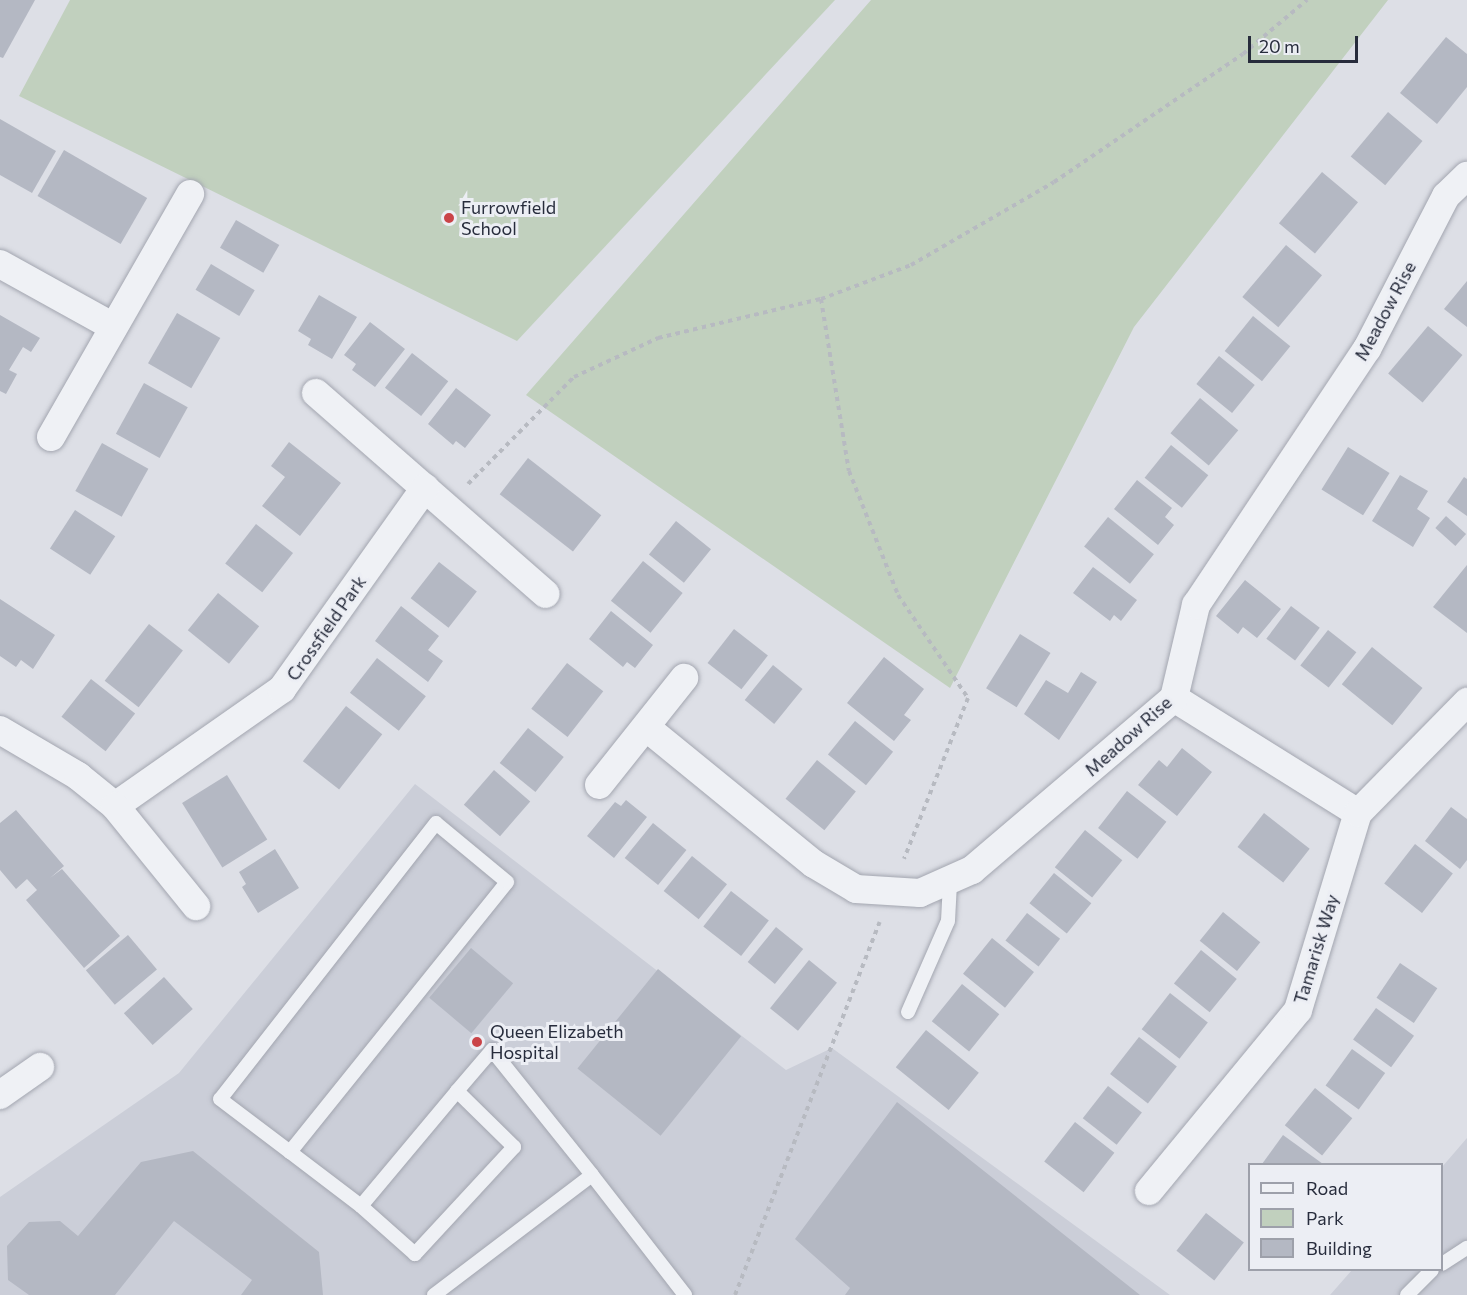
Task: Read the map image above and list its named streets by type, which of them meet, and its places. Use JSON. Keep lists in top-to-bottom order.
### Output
{
  "streets": {
    "street": ["Meadow Rise", "Crossfield Park", "Tamarisk Way"]
  },
  "places": ["Furrowfield School", "Queen Elizabeth Hospital"],
  "legend": ["Road", "Park", "Building"],
  "scale_bar": "20 m"
}
